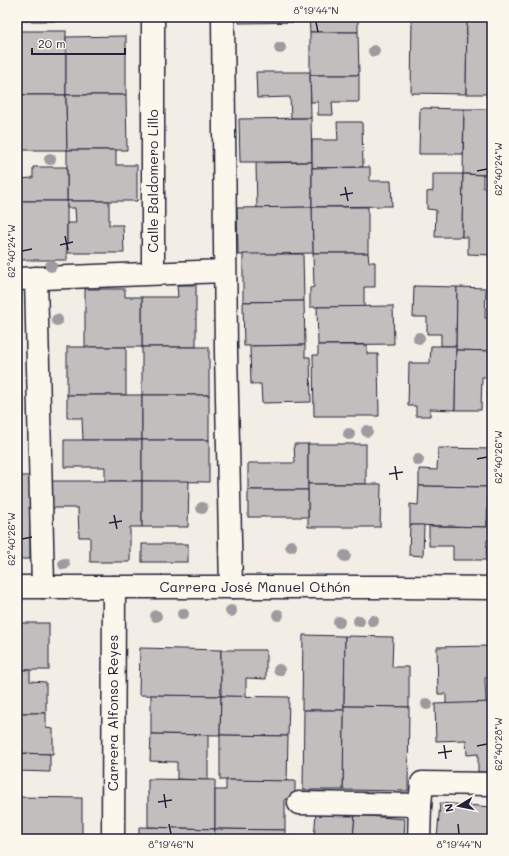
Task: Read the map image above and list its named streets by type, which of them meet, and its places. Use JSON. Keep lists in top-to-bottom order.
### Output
{
  "streets": {
    "street": ["Calle Baldomero Lillo", "Carrera José Manuel Othón", "Carrera Alfonso Reyes"]
  },
  "crossings": [
    ["Carrera José Manuel Othón", "Carrera Alfonso Reyes"]
  ],
  "scale_bar": "20 m",
  "north": "left",
  "coordinates": [
    "8°19'44\"N",
    "62°40'24\"W",
    "62°40'26\"W",
    "62°40'28\"W",
    "8°19'46\"N"
  ]
}
